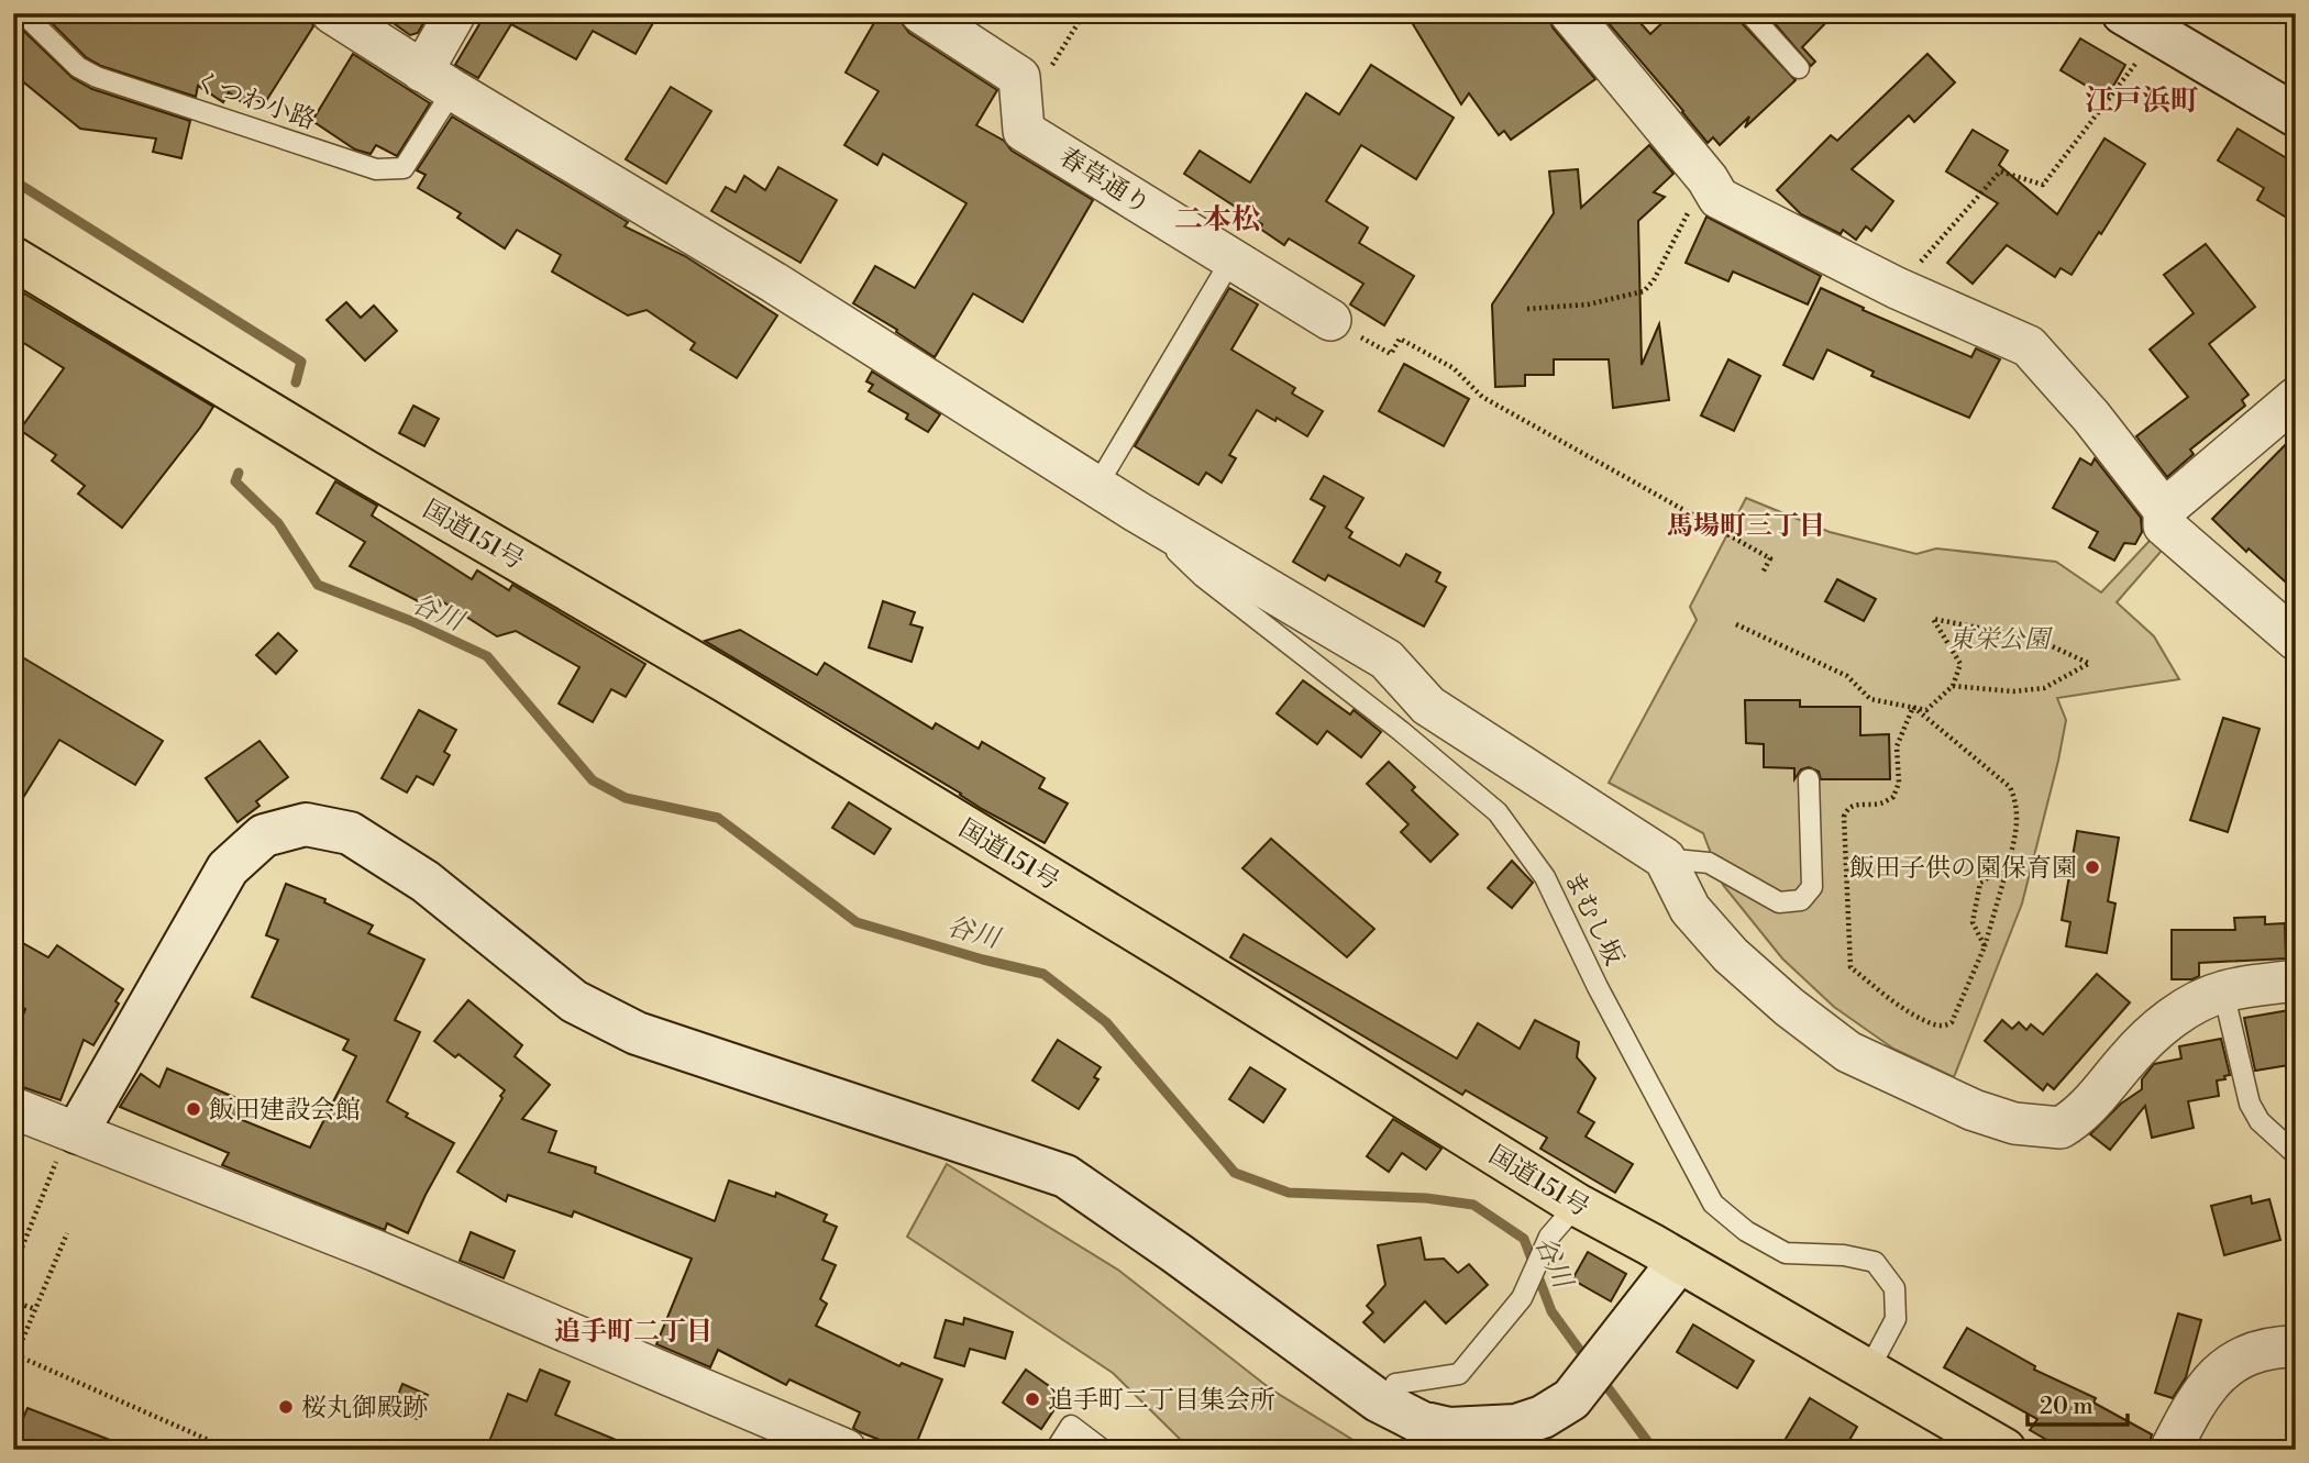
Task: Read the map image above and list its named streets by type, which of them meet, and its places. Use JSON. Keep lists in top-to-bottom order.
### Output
{
  "streets": {
    "highway": ["国道151号"],
    "street": ["春草通り"],
    "lane": ["くつわ小路", "まむし坂"]
  },
  "crossings": [
    ["国道151号", "まむし坂"]
  ],
  "districts": [
    "江戸浜町",
    "二本松",
    "馬場町三丁目",
    "追手町二丁目"
  ],
  "water": ["谷川"],
  "parks": ["東栄公園"],
  "places": [
    "飯田子供の園保育園",
    "飯田建設会館",
    "追手町二丁目集会所",
    "桜丸御殿跡"
  ],
  "scale_bar": "20 m"
}
